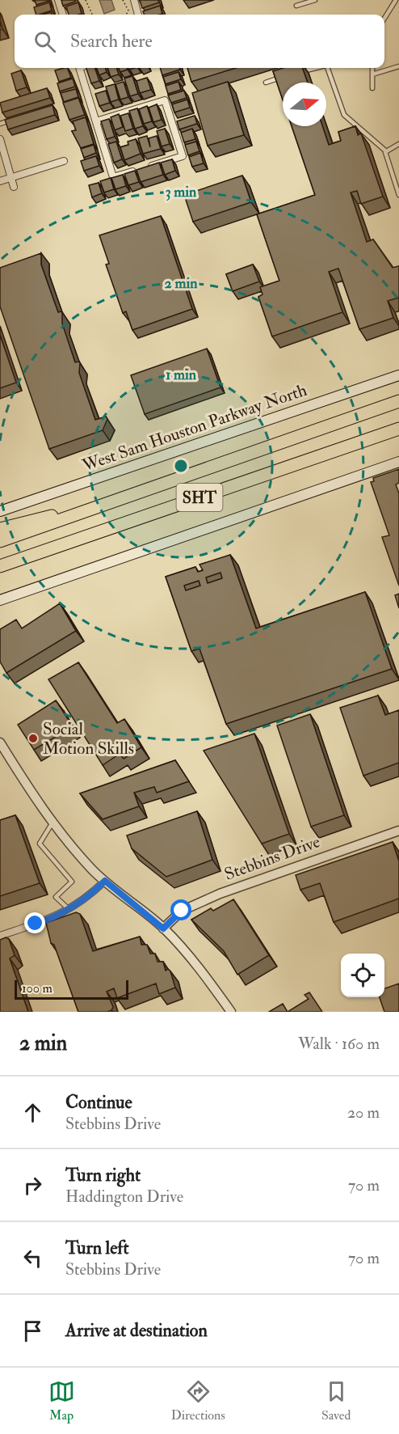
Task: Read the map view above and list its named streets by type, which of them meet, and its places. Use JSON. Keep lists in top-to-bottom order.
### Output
{
  "streets": {
    "highway": ["SHT"],
    "main road": ["West Sam Houston Parkway North"],
    "street": ["Stebbins Drive"]
  },
  "places": ["Social Motion Skills"],
  "scale_bar": "100 m",
  "north": "right",
  "page": {
    "search": "Search here",
    "scale": "100 m",
    "heading": ["2 min", "Walk · 160 m"],
    "list": [
      ["Continue", "Stebbins Drive", "20 m"],
      ["Turn right", "Haddington Drive", "70 m"],
      ["Turn left", "Stebbins Drive", "70 m"],
      "Arrive at destination"
    ],
    "nav": ["Map", "Directions", "Saved"]
  },
  "rings": ["3 min", "2 min", "1 min"]
}
